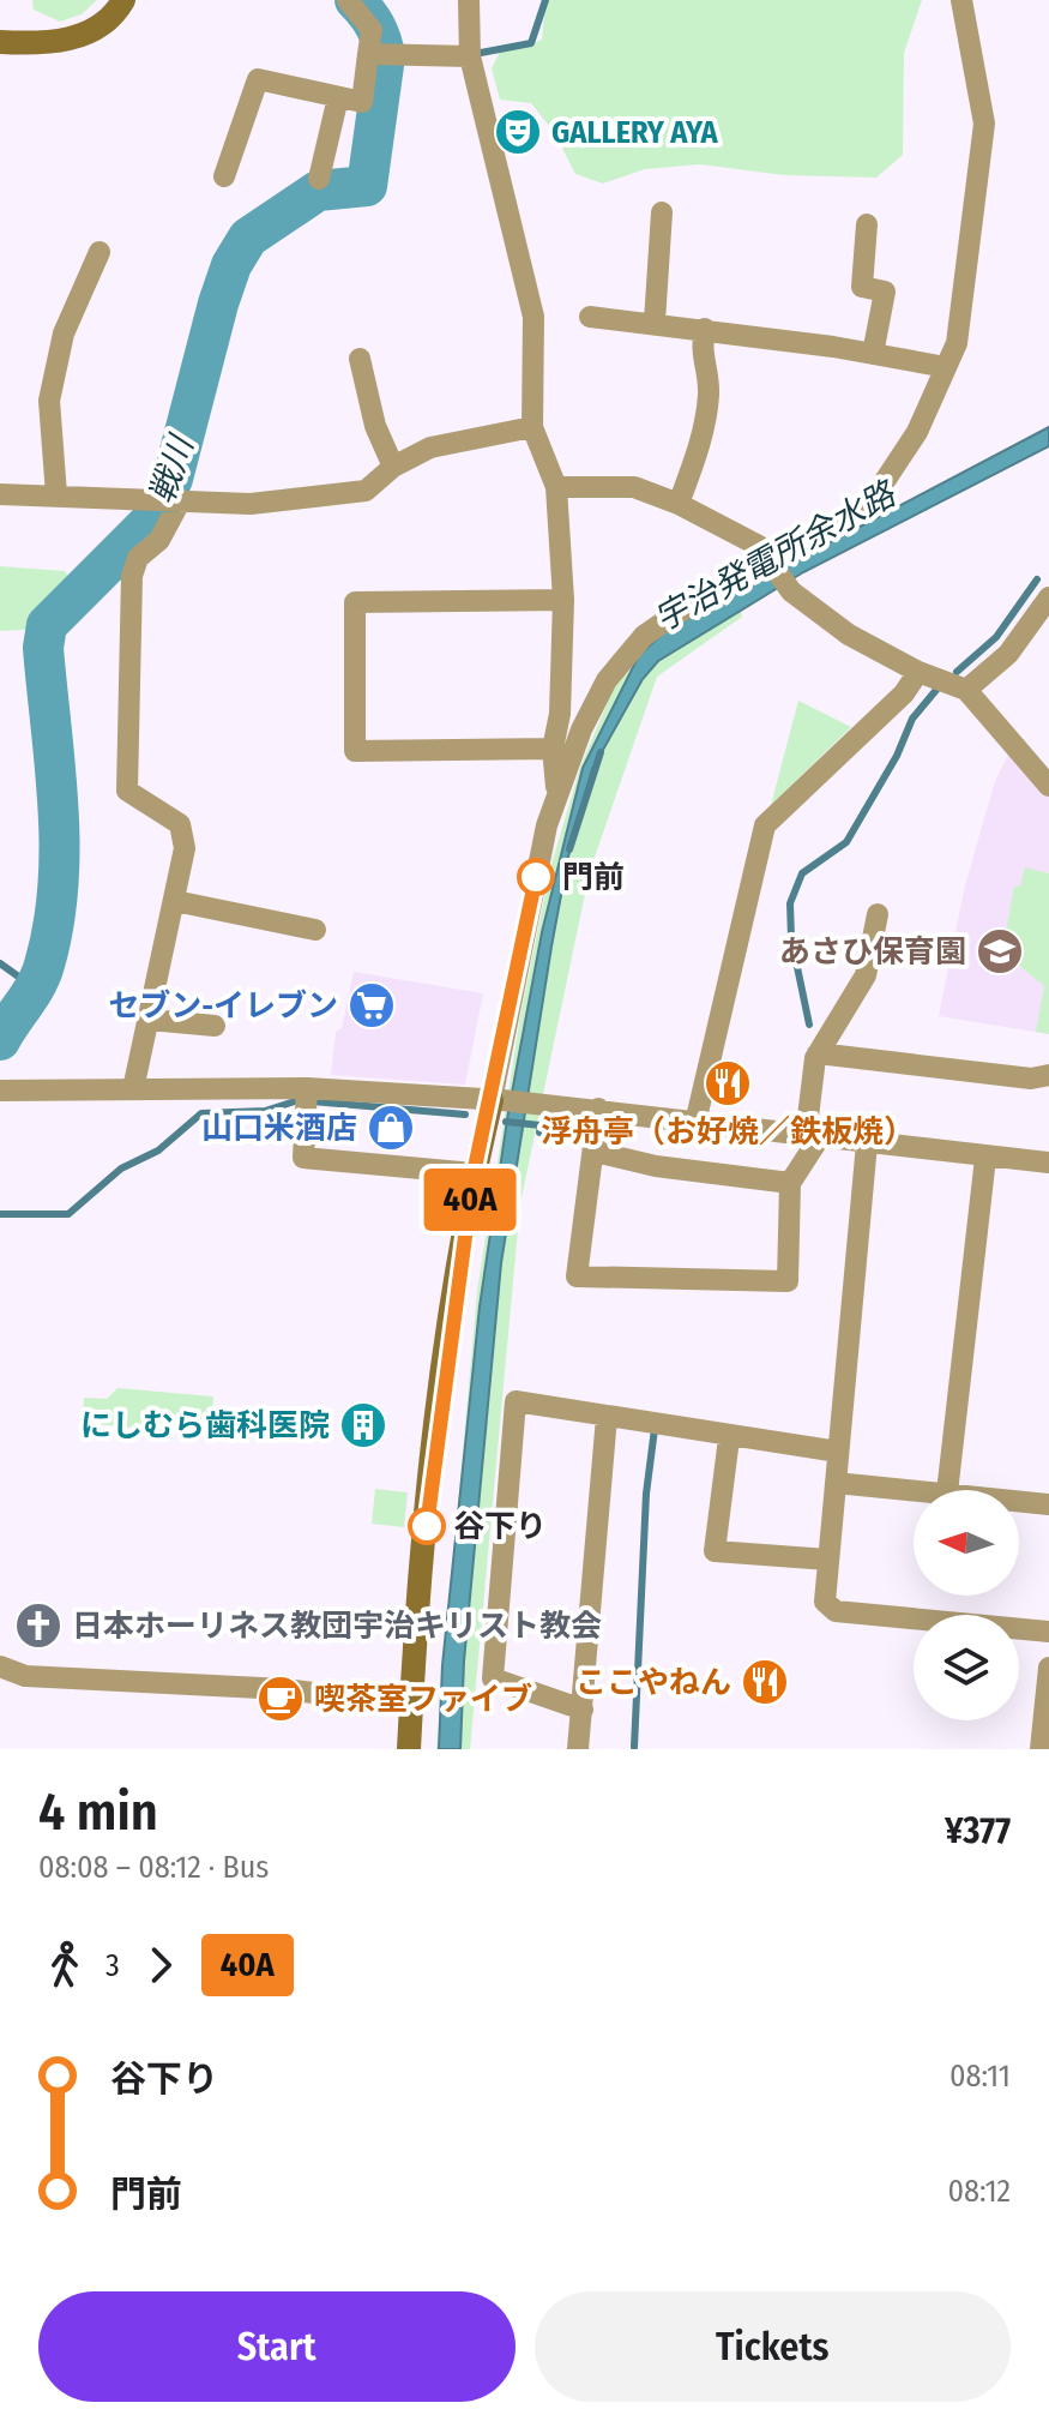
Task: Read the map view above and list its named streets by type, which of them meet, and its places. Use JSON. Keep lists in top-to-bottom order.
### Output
{
  "water": ["戦川", "宇治発電所余水路"],
  "places": {
    "theatre": ["GALLERY AYA"],
    "other": ["門前", "谷下り"],
    "school or university": ["あさひ保育園"],
    "supermarket": ["セブン-イレブン"],
    "restaurant": ["浮舟亭（お好焼／鉄板焼）", "ここやねん"],
    "shop": ["山口米酒店"],
    "building": ["にしむら歯科医院"],
    "church": ["日本ホーリネス教団宇治キリスト教会"],
    "cafe": ["喫茶室ファイブ"]
  },
  "lines": ["bus line 40A"],
  "north": "left",
  "page": {
    "on_map": "40A",
    "heading": ["4 min", "08:08 – 08:12 · Bus", "¥377"],
    "legs": ["3", "40A"],
    "list": [
      {
        "name": "谷下り",
        "value": "08:11"
      },
      {
        "name": "門前",
        "value": "08:12"
      }
    ],
    "buttons": ["Start", "Tickets"]
  }
}
